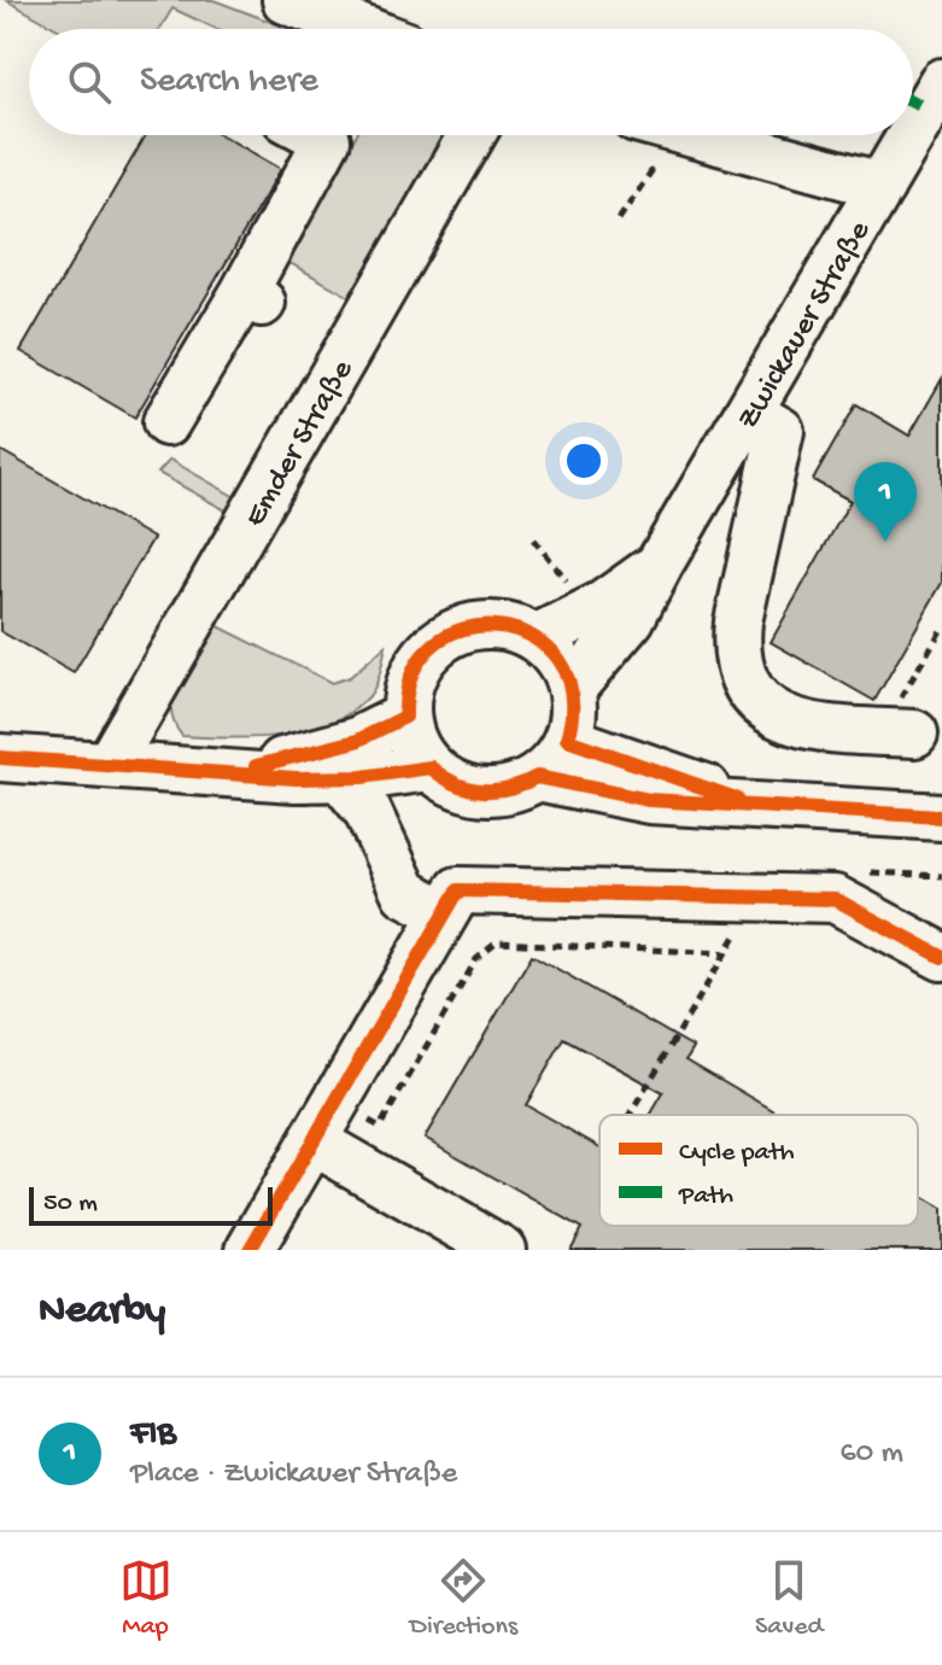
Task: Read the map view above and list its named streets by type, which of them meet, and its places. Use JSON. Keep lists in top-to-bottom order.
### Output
{
  "streets": {
    "street": ["Zwickauer Straße", "Emder Straße"]
  },
  "legend": ["Cycle path", "Path"],
  "scale_bar": "50 m",
  "page": {
    "search": "Search here",
    "pins": "1",
    "scale": "50 m",
    "heading": "Nearby",
    "list": [
      {
        "mark": "1",
        "name": "FIB",
        "note": "Place · Zwickauer Straße",
        "value": "60 m"
      }
    ],
    "nav": ["Map", "Directions", "Saved"]
  }
}
